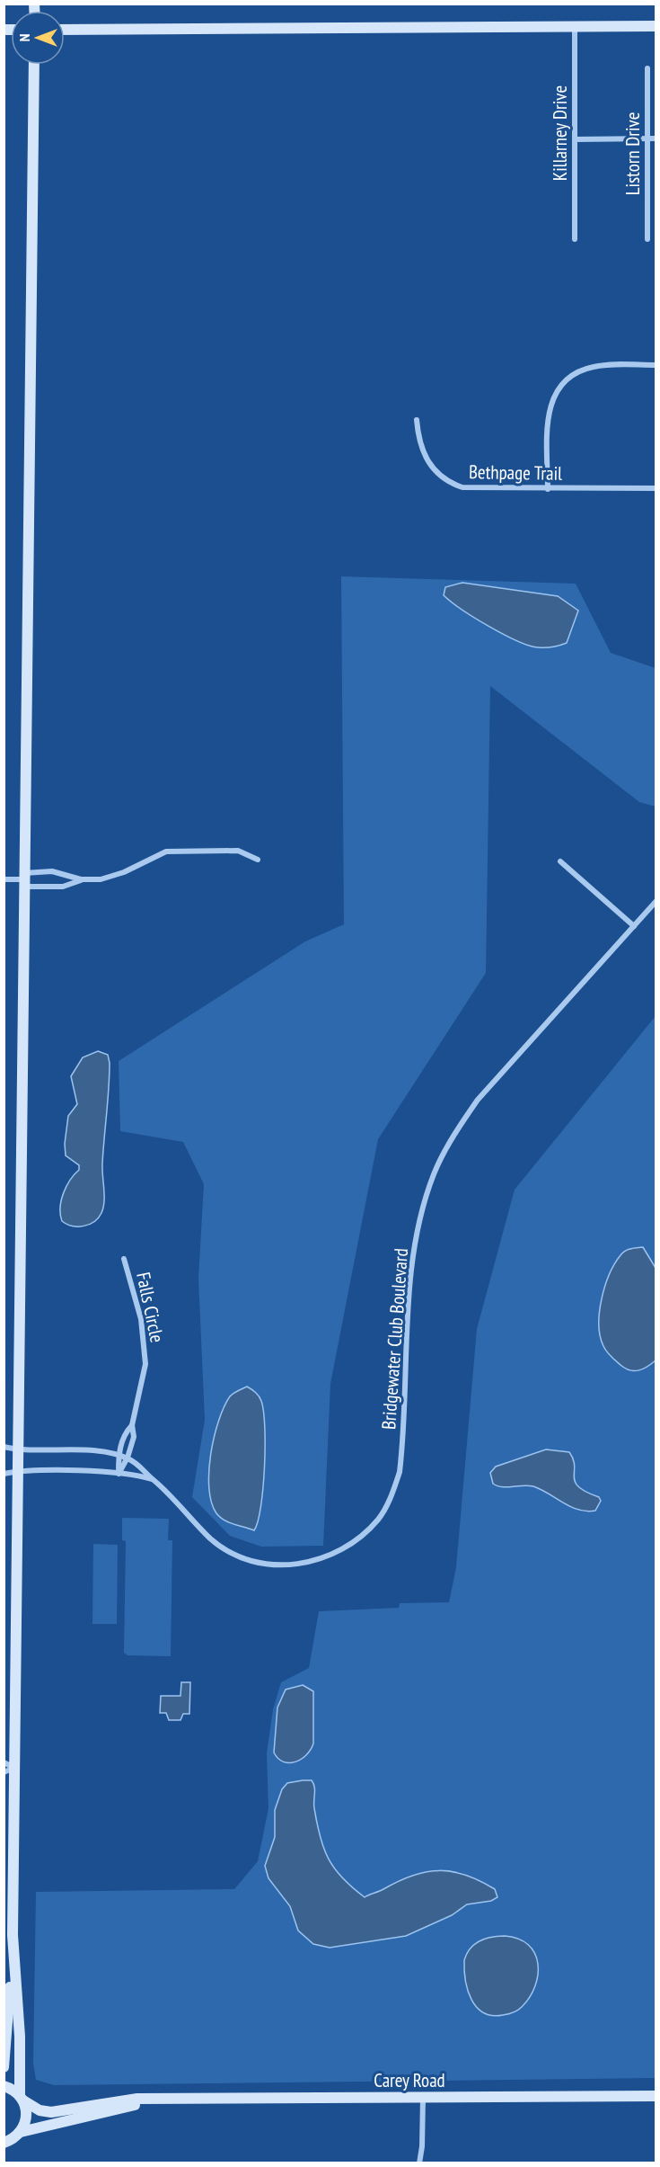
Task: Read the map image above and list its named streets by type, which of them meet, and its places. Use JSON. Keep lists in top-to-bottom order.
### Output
{
  "streets": {
    "street": [
      "Killarney Drive",
      "Listorn Drive",
      "Bethpage Trail",
      "Falls Circle",
      "Bridgewater Club Boulevard",
      "Carey Road"
    ]
  },
  "crossings": [
    ["Falls Circle", "Bridgewater Club Boulevard"]
  ],
  "north": "left"
}
